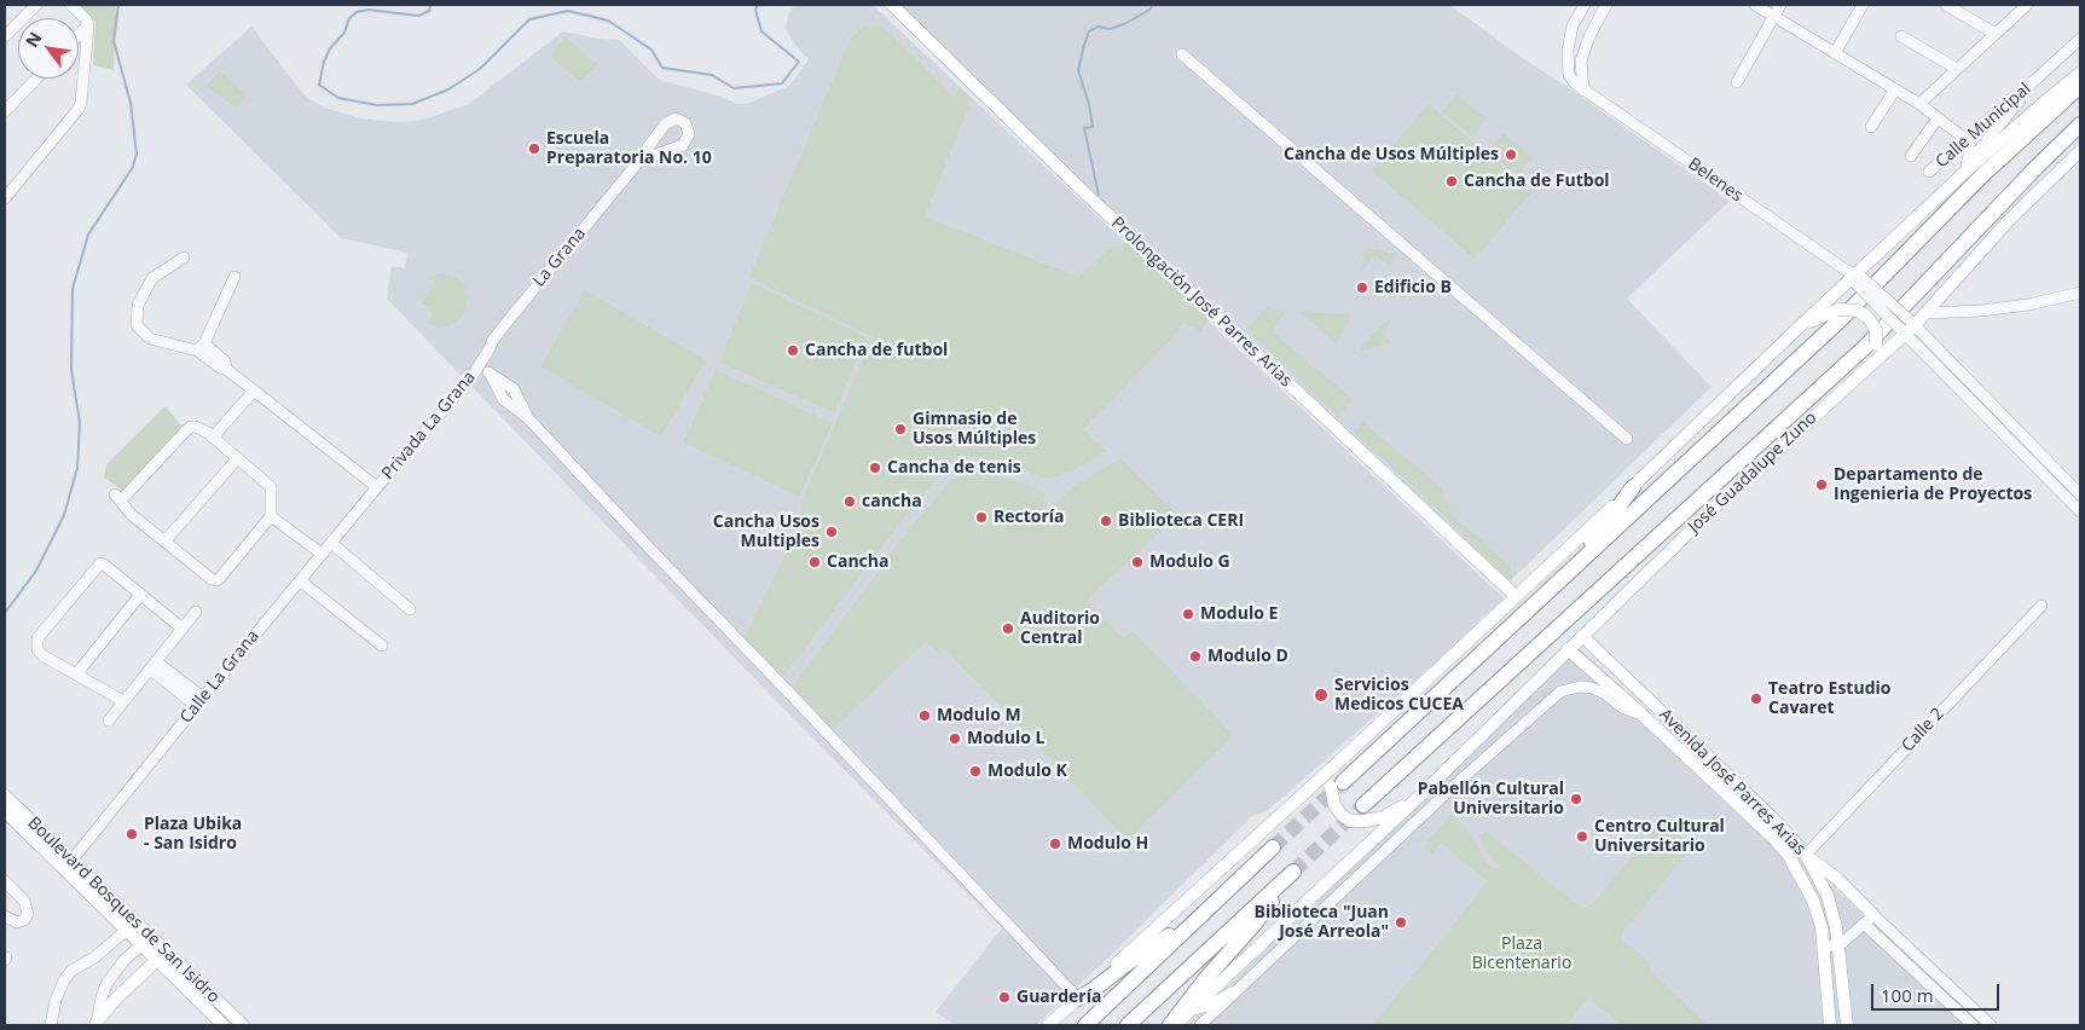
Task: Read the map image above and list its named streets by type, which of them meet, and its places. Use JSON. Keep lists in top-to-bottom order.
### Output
{
  "streets": {
    "main road": [
      "Prolongación José Parres Arias",
      "José Guadalupe Zuno",
      "Avenida José Parres Arias",
      "Boulevard Bosques de San Isidro"
    ],
    "street": [
      "Calle Municipal",
      "Belenes",
      "La Grana",
      "Privada La Grana",
      "Calle La Grana",
      "Calle 2"
    ]
  },
  "crossings": [
    ["Belenes", "José Guadalupe Zuno"],
    ["La Grana", "Privada La Grana"],
    ["Privada La Grana", "Calle La Grana"],
    ["José Guadalupe Zuno", "Avenida José Parres Arias"],
    ["Calle La Grana", "Boulevard Bosques de San Isidro"],
    ["Calle 2", "Avenida José Parres Arias"]
  ],
  "parks": ["Plaza Bicentenario"],
  "places": [
    "Escuela Preparatoria No. 10",
    "Cancha de Usos Múltiples",
    "Cancha de Futbol",
    "Edificio B",
    "Cancha de futbol",
    "Gimnasio de Usos Múltiples",
    "Cancha de tenis",
    "Departamento de Ingenieria de Proyectos",
    "cancha",
    "Rectoría",
    "Biblioteca CERI",
    "Cancha Usos Multiples",
    "Cancha",
    "Modulo G",
    "Modulo E",
    "Auditorio Central",
    "Modulo D",
    "Servicios Medicos CUCEA",
    "Teatro Estudio Cavaret",
    "Modulo M",
    "Modulo L",
    "Modulo K",
    "Pabellón Cultural Universitario",
    "Plaza Ubika - San Isidro",
    "Centro Cultural Universitario",
    "Modulo H",
    "Biblioteca \"Juan José Arreola\"",
    "Guardería"
  ],
  "scale_bar": "100 m",
  "north": "top left"
}
